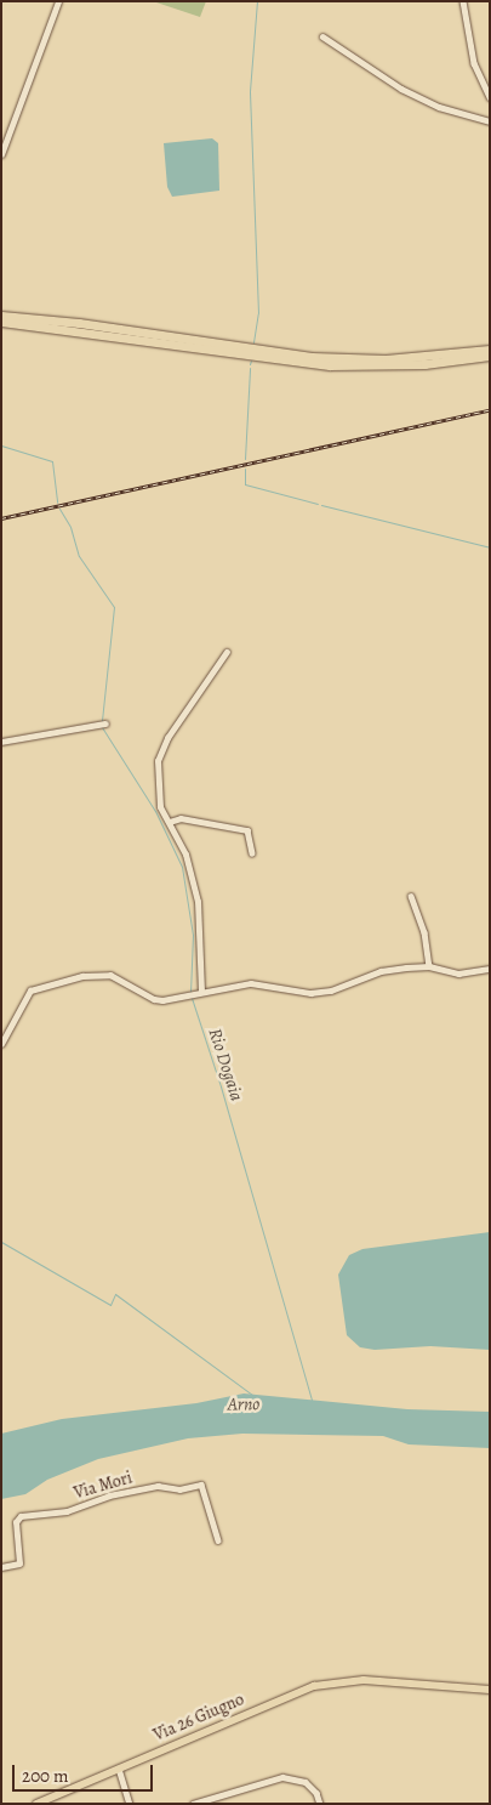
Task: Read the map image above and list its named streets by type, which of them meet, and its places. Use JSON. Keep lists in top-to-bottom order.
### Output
{
  "streets": {
    "main road": ["Via 26 Giugno"],
    "street": ["Via Mori"]
  },
  "water": ["Rio Dogaia", "Arno"],
  "scale_bar": "200 m"
}
